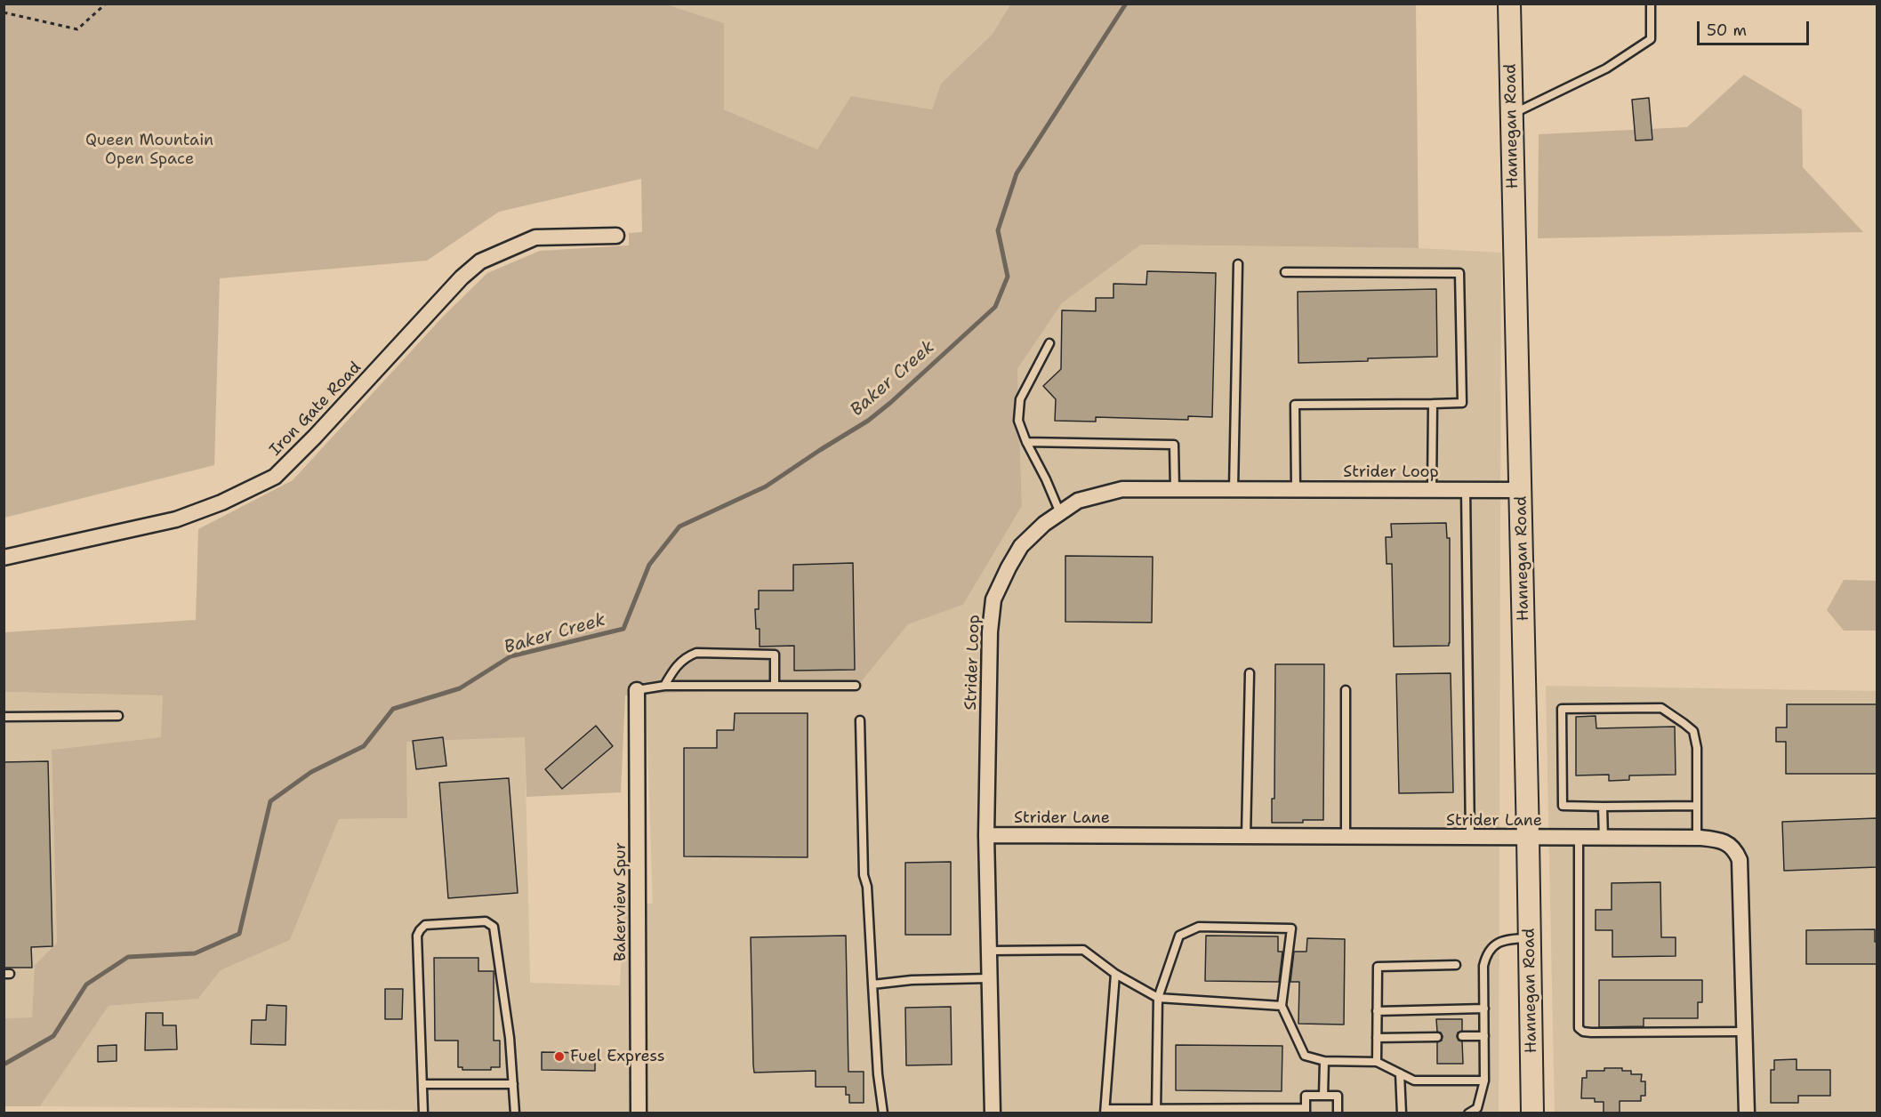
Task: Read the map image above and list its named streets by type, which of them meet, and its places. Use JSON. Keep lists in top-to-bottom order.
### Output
{
  "streets": {
    "main road": ["Hannegan Road"],
    "street": [
      "Iron Gate Road",
      "Strider Loop",
      "Strider Lane",
      "Bakerview Spur"
    ]
  },
  "crossings": [
    ["Hannegan Road", "Strider Loop"],
    ["Hannegan Road", "Strider Lane"],
    ["Strider Loop", "Strider Lane"]
  ],
  "water": ["Baker Creek"],
  "parks": ["Queen Mountain Open Space"],
  "places": ["Fuel Express"],
  "scale_bar": "50 m"
}
